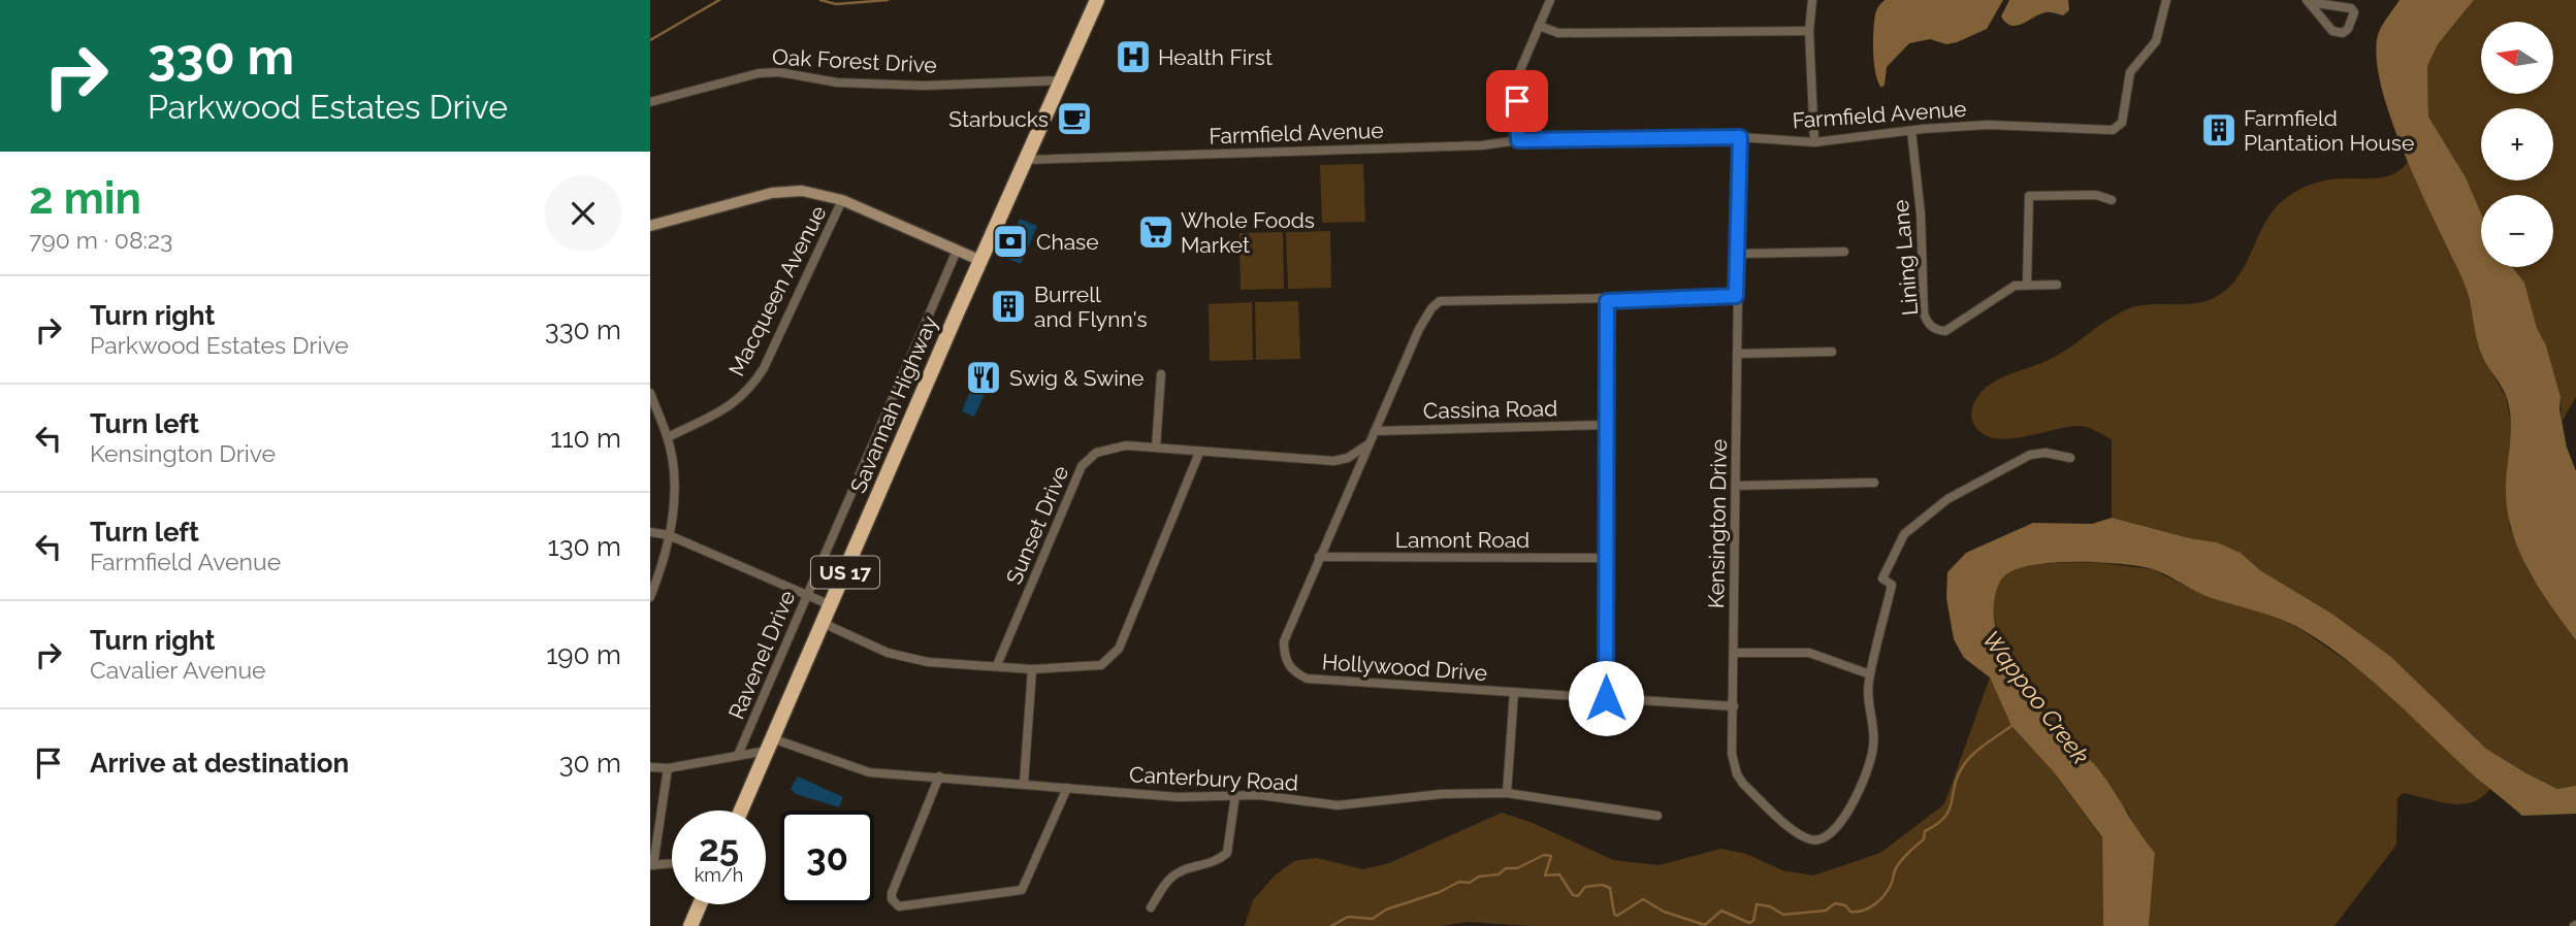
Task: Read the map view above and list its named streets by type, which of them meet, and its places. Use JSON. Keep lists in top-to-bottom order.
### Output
{
  "streets": {
    "highway": ["Savannah Highway", "US 17"],
    "street": [
      "Oak Forest Drive",
      "Farmfield Avenue",
      "Lining Lane",
      "Macqueen Avenue",
      "Cassina Road",
      "Kensington Drive",
      "Sunset Drive",
      "Lamont Road",
      "Ravenel Drive",
      "Hollywood Drive",
      "Canterbury Road"
    ]
  },
  "crossings": [
    ["Oak Forest Drive", "Savannah Highway"],
    ["Farmfield Avenue", "Lining Lane"],
    ["Farmfield Avenue", "Savannah Highway"],
    ["Farmfield Avenue", "Kensington Drive"],
    ["Savannah Highway", "Canterbury Road"],
    ["Cassina Road", "Hollywood Drive"],
    ["Kensington Drive", "Hollywood Drive"],
    ["Sunset Drive", "Hollywood Drive"],
    ["Lamont Road", "Hollywood Drive"]
  ],
  "water": ["Wappoo Creek"],
  "places": {
    "hospital": ["Health First"],
    "cafe": ["Starbucks"],
    "building": ["Farmfield Plantation House", "Burrell and Flynn's"],
    "supermarket": ["Whole Foods Market"],
    "bank": ["Chase"],
    "restaurant": ["Swig & Swine"]
  },
  "north": "left",
  "page": {
    "turn": ["330 m", "Parkwood Estates Drive"],
    "map_buttons": ["+", "−"],
    "heading": ["2 min", "790 m · 08:23"],
    "list": [
      {
        "name": "Turn right",
        "note": "Parkwood Estates Drive",
        "value": "330 m"
      },
      {
        "name": "Turn left",
        "note": "Kensington Drive",
        "value": "110 m"
      },
      {
        "name": "Turn left",
        "note": "Farmfield Avenue",
        "value": "130 m"
      },
      {
        "name": "Turn right",
        "note": "Cavalier Avenue",
        "value": "190 m"
      },
      {
        "name": "Arrive at destination",
        "value": "30 m"
      }
    ],
    "speed": "25 km/h",
    "limit": "30"
  }
}
